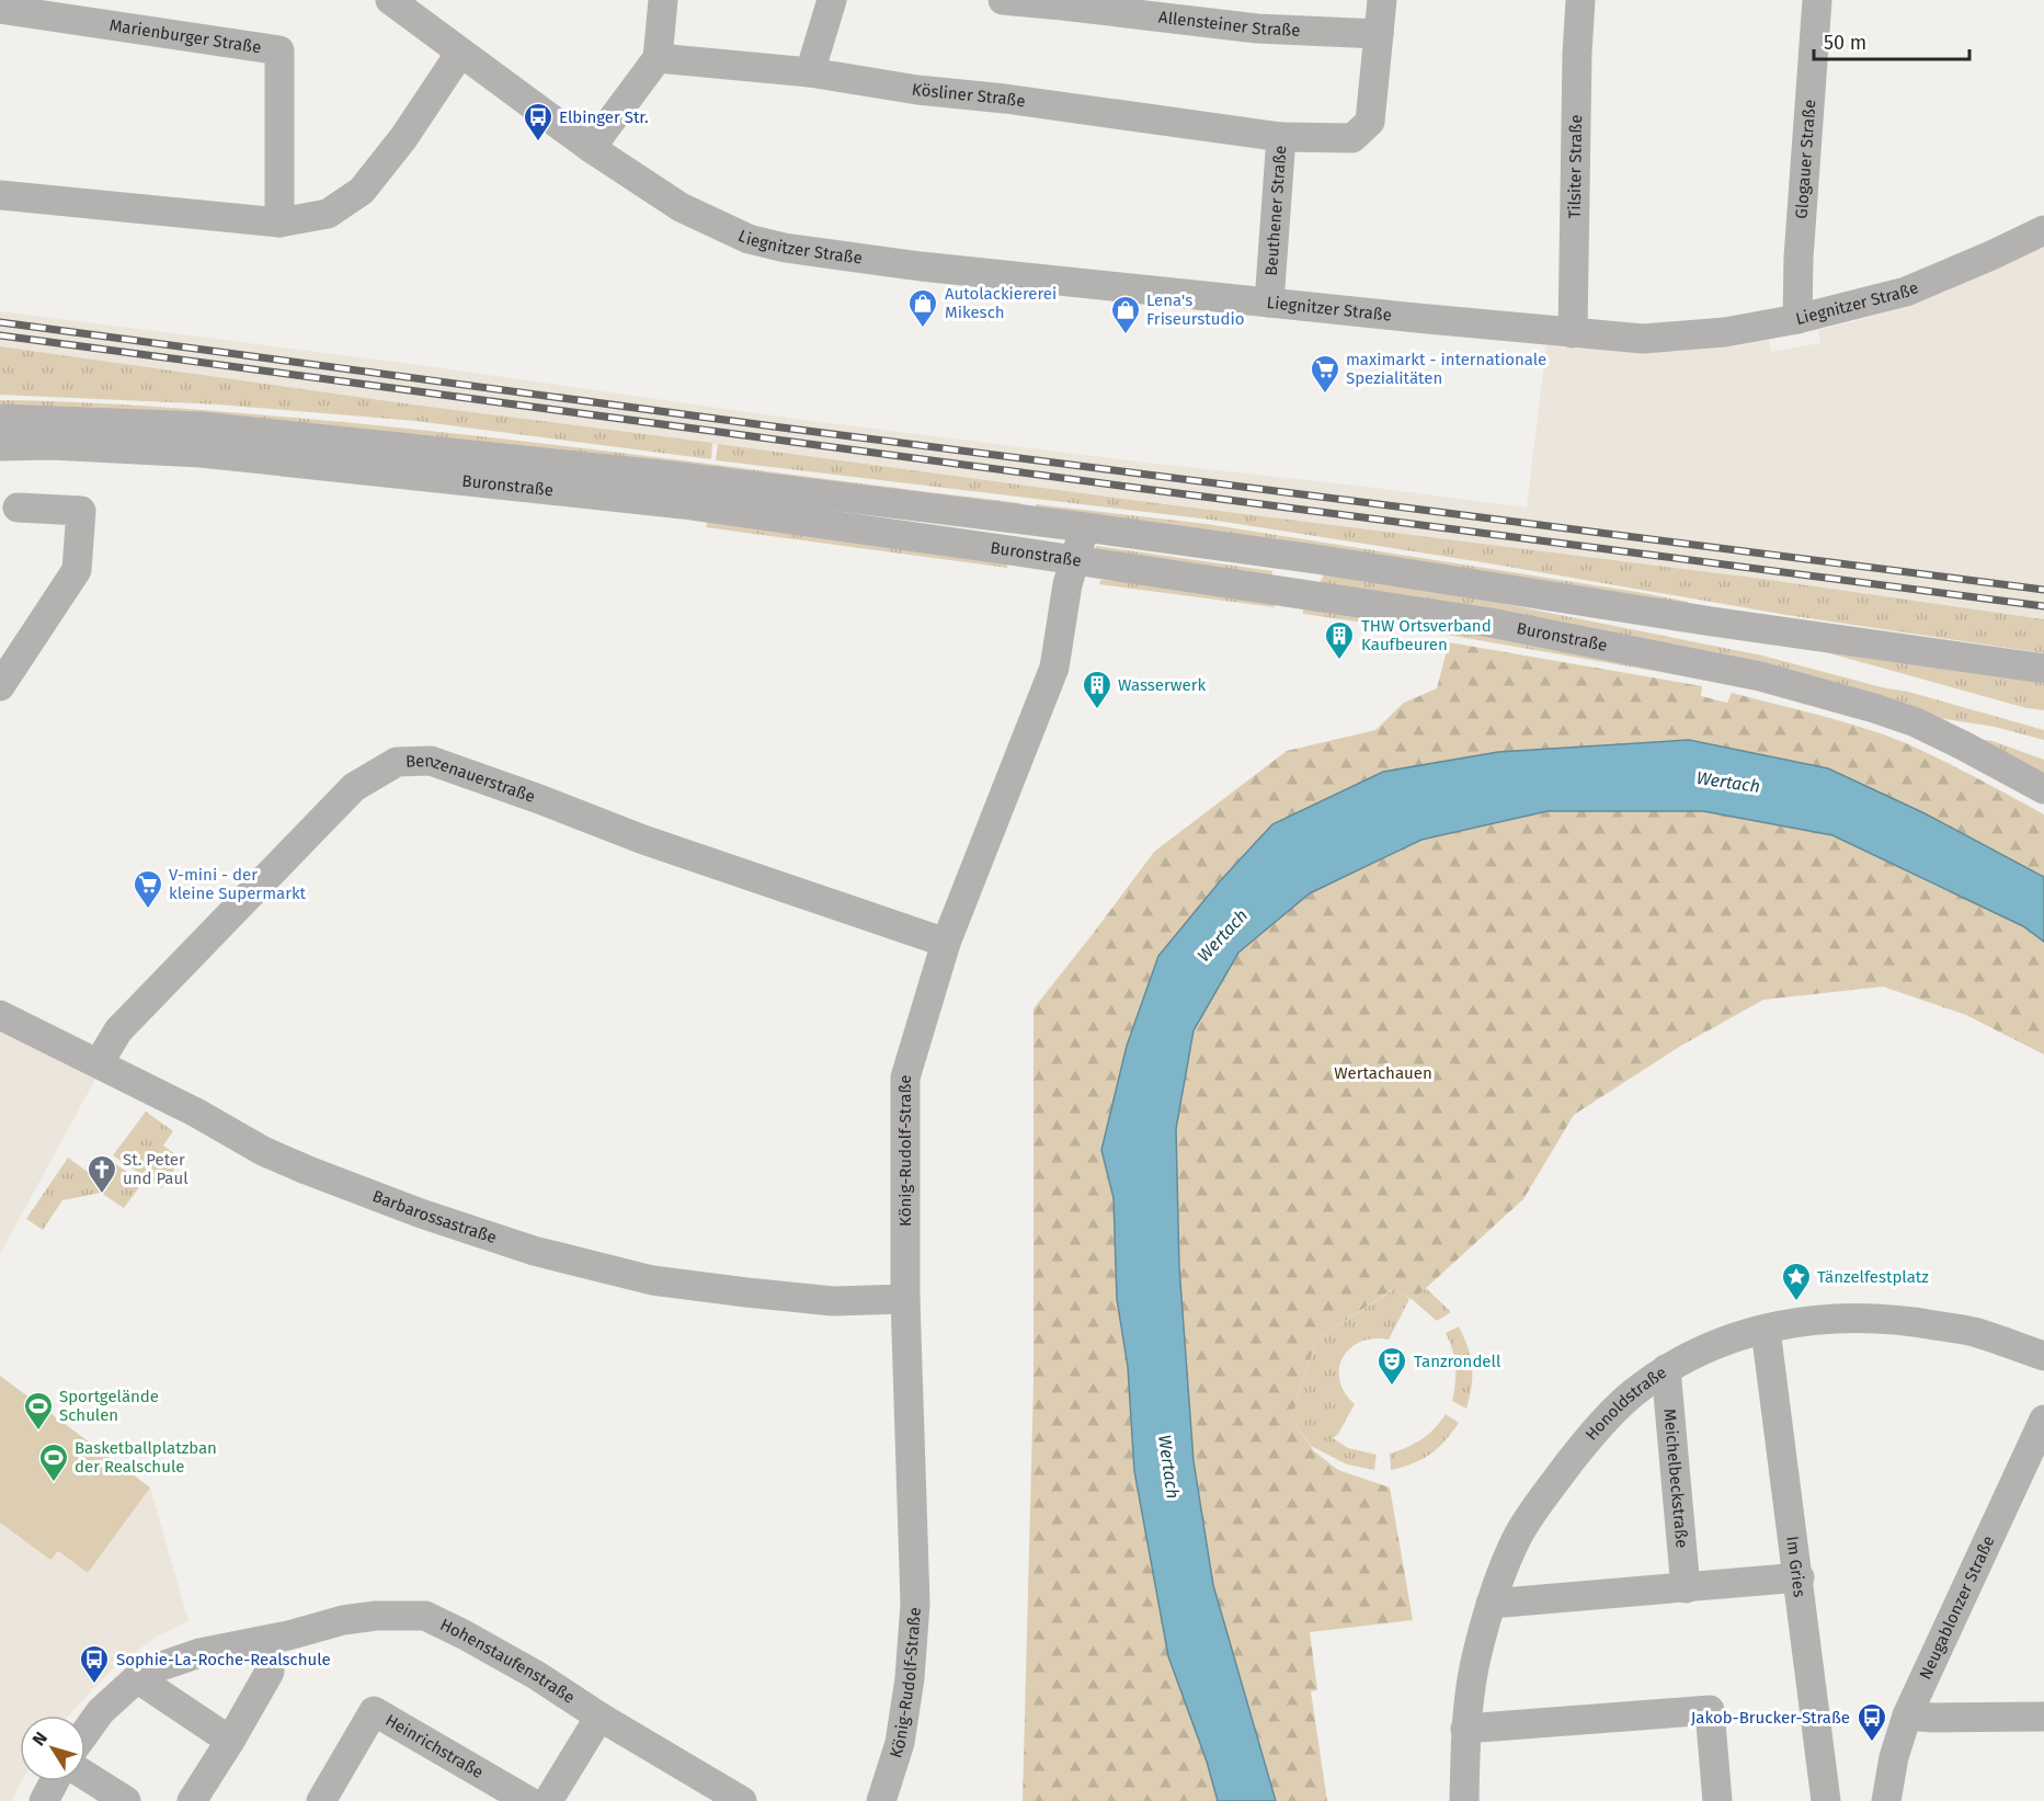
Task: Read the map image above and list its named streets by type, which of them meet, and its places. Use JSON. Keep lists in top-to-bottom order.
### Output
{
  "streets": {
    "street": [
      "Allensteiner Straße",
      "Marienburger Straße",
      "Kösliner Straße",
      "Glogauer Straße",
      "Tilsiter Straße",
      "Beuthener Straße",
      "Liegnitzer Straße",
      "Buronstraße",
      "Benzenauerstraße",
      "König-Rudolf-Straße",
      "Barbarossastraße",
      "Honoldstraße",
      "Meichelbeckstraße",
      "Im Gries",
      "Neugablonzer Straße",
      "Hohenstaufenstraße",
      "Heinrichstraße"
    ]
  },
  "crossings": [
    ["Allensteiner Straße", "Beuthener Straße"],
    ["Kösliner Straße", "Beuthener Straße"],
    ["Glogauer Straße", "Liegnitzer Straße"],
    ["Tilsiter Straße", "Liegnitzer Straße"],
    ["Beuthener Straße", "Liegnitzer Straße"],
    ["Buronstraße", "König-Rudolf-Straße"],
    ["Benzenauerstraße", "König-Rudolf-Straße"],
    ["Benzenauerstraße", "Barbarossastraße"],
    ["König-Rudolf-Straße", "Barbarossastraße"],
    ["Honoldstraße", "Meichelbeckstraße"],
    ["Honoldstraße", "Im Gries"]
  ],
  "water": ["Wertach"],
  "parks": ["Wertachauen"],
  "places": {
    "bus stop": ["Elbinger Str.", "Sophie-La-Roche-Realschule", "Jakob-Brucker-Straße"],
    "shop": ["Autolackiererei Mikesch", "Lena's Friseurstudio"],
    "supermarket": ["maximarkt - internationale Spezialitäten", "V-mini - der kleine Supermarkt"],
    "building": ["THW Ortsverband Kaufbeuren", "Wasserwerk"],
    "church": ["St. Peter und Paul"],
    "place": ["Tänzelfestplatz"],
    "theatre": ["Tanzrondell"],
    "sports": ["Sportgelände Schulen", "Basketballplatzban der Realschule"]
  },
  "scale_bar": "50 m",
  "north": "top left"
}
